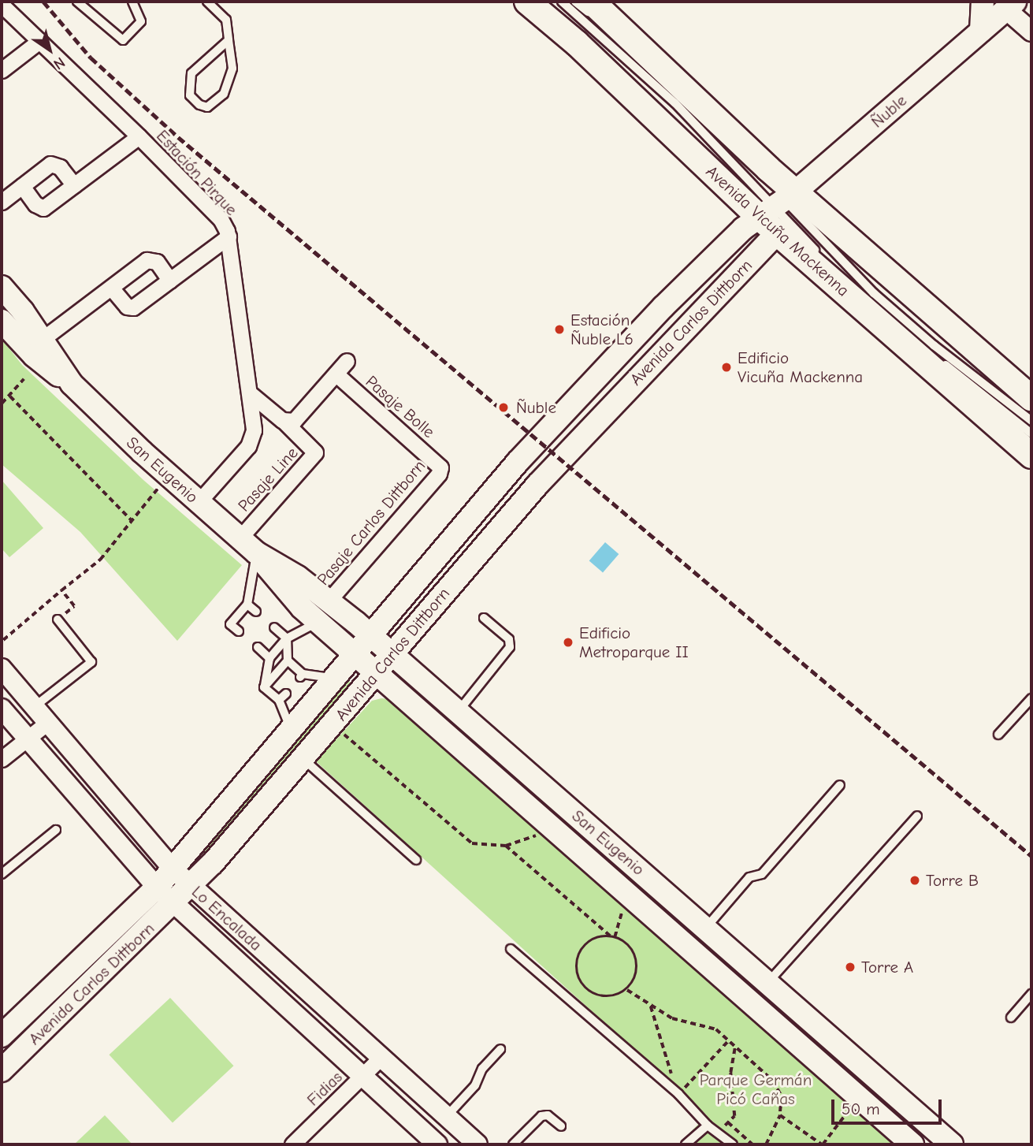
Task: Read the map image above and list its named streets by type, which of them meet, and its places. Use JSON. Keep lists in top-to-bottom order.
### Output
{
  "streets": {
    "main road": [
      "Ñuble",
      "Avenida Vicuña Mackenna",
      "Avenida Carlos Dittborn",
      "San Eugenio"
    ],
    "street": [
      "Estación Pirque",
      "Pasaje Bolle",
      "Pasaje Line",
      "Pasaje Carlos Dittborn",
      "Lo Encalada",
      "Fidias"
    ]
  },
  "crossings": [
    ["Ñuble", "Avenida Vicuña Mackenna"],
    ["Ñuble", "Avenida Carlos Dittborn"],
    ["Estación Pirque", "San Eugenio"],
    ["Estación Pirque", "Pasaje Line"],
    ["Avenida Vicuña Mackenna", "Avenida Carlos Dittborn"],
    ["Avenida Carlos Dittborn", "San Eugenio"],
    ["Avenida Carlos Dittborn", "Lo Encalada"],
    ["Pasaje Bolle", "Pasaje Line"],
    ["Pasaje Bolle", "Pasaje Carlos Dittborn"],
    ["San Eugenio", "Pasaje Line"],
    ["San Eugenio", "Pasaje Carlos Dittborn"],
    ["Lo Encalada", "Fidias"]
  ],
  "parks": ["Parque Germán Picó Cañas"],
  "places": [
    "Estación Ñuble L6",
    "Edificio Vicuña Mackenna",
    "Ñuble",
    "Edificio Metroparque II",
    "Torre B",
    "Torre A"
  ],
  "scale_bar": "50 m",
  "north": "bottom right"
}
